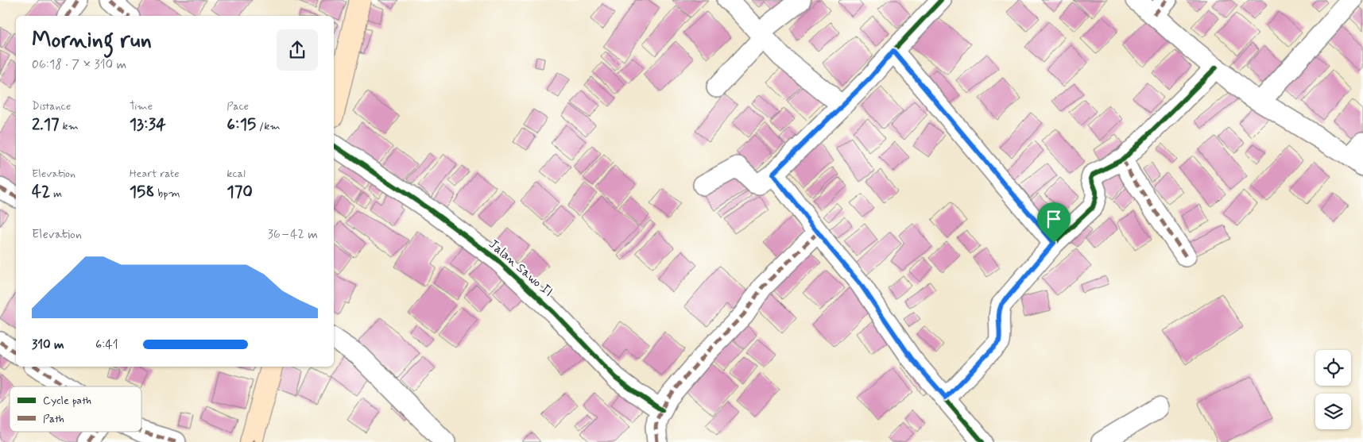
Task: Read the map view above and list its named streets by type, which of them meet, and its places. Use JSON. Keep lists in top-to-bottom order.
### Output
{
  "streets": {
    "street": ["Jalan Sawo II"]
  },
  "legend": ["Cycle path", "Path"],
  "page": {
    "heading": ["Morning run", "06:18 · 7 × 310 m"],
    "stats": [
      ["Distance", "2.17 km"],
      ["Time", "13:34"],
      ["Pace", "6:15 /km"],
      ["Elevation", "42 m"],
      ["Heart rate", "158 bpm"],
      ["kcal", "170"]
    ],
    "chart": ["Elevation", "36–42 m"],
    "list": [
      {
        "name": "310 m",
        "note": "6:41"
      }
    ]
  }
}
